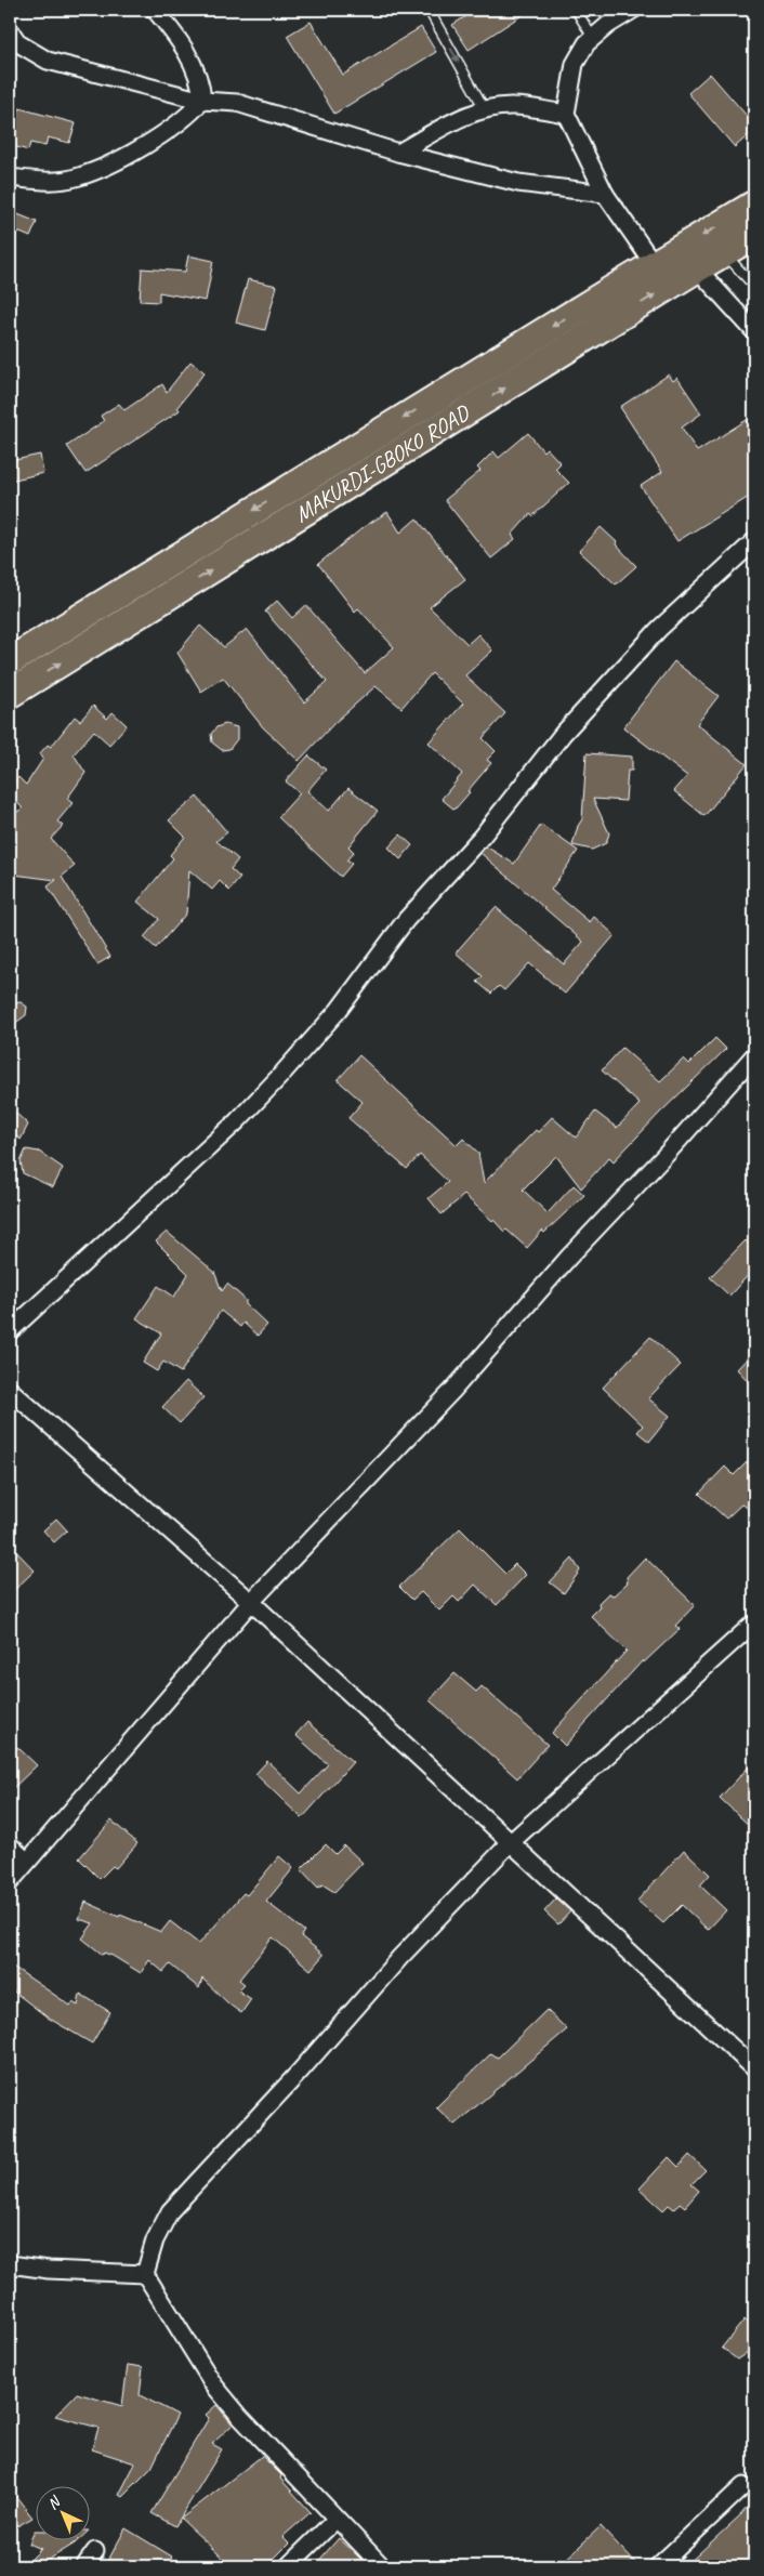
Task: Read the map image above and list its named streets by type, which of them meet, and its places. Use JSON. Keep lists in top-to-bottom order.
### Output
{
  "streets": {
    "main road": ["MAKURDI-GBOKO ROAD"]
  },
  "north": "top left"
}
